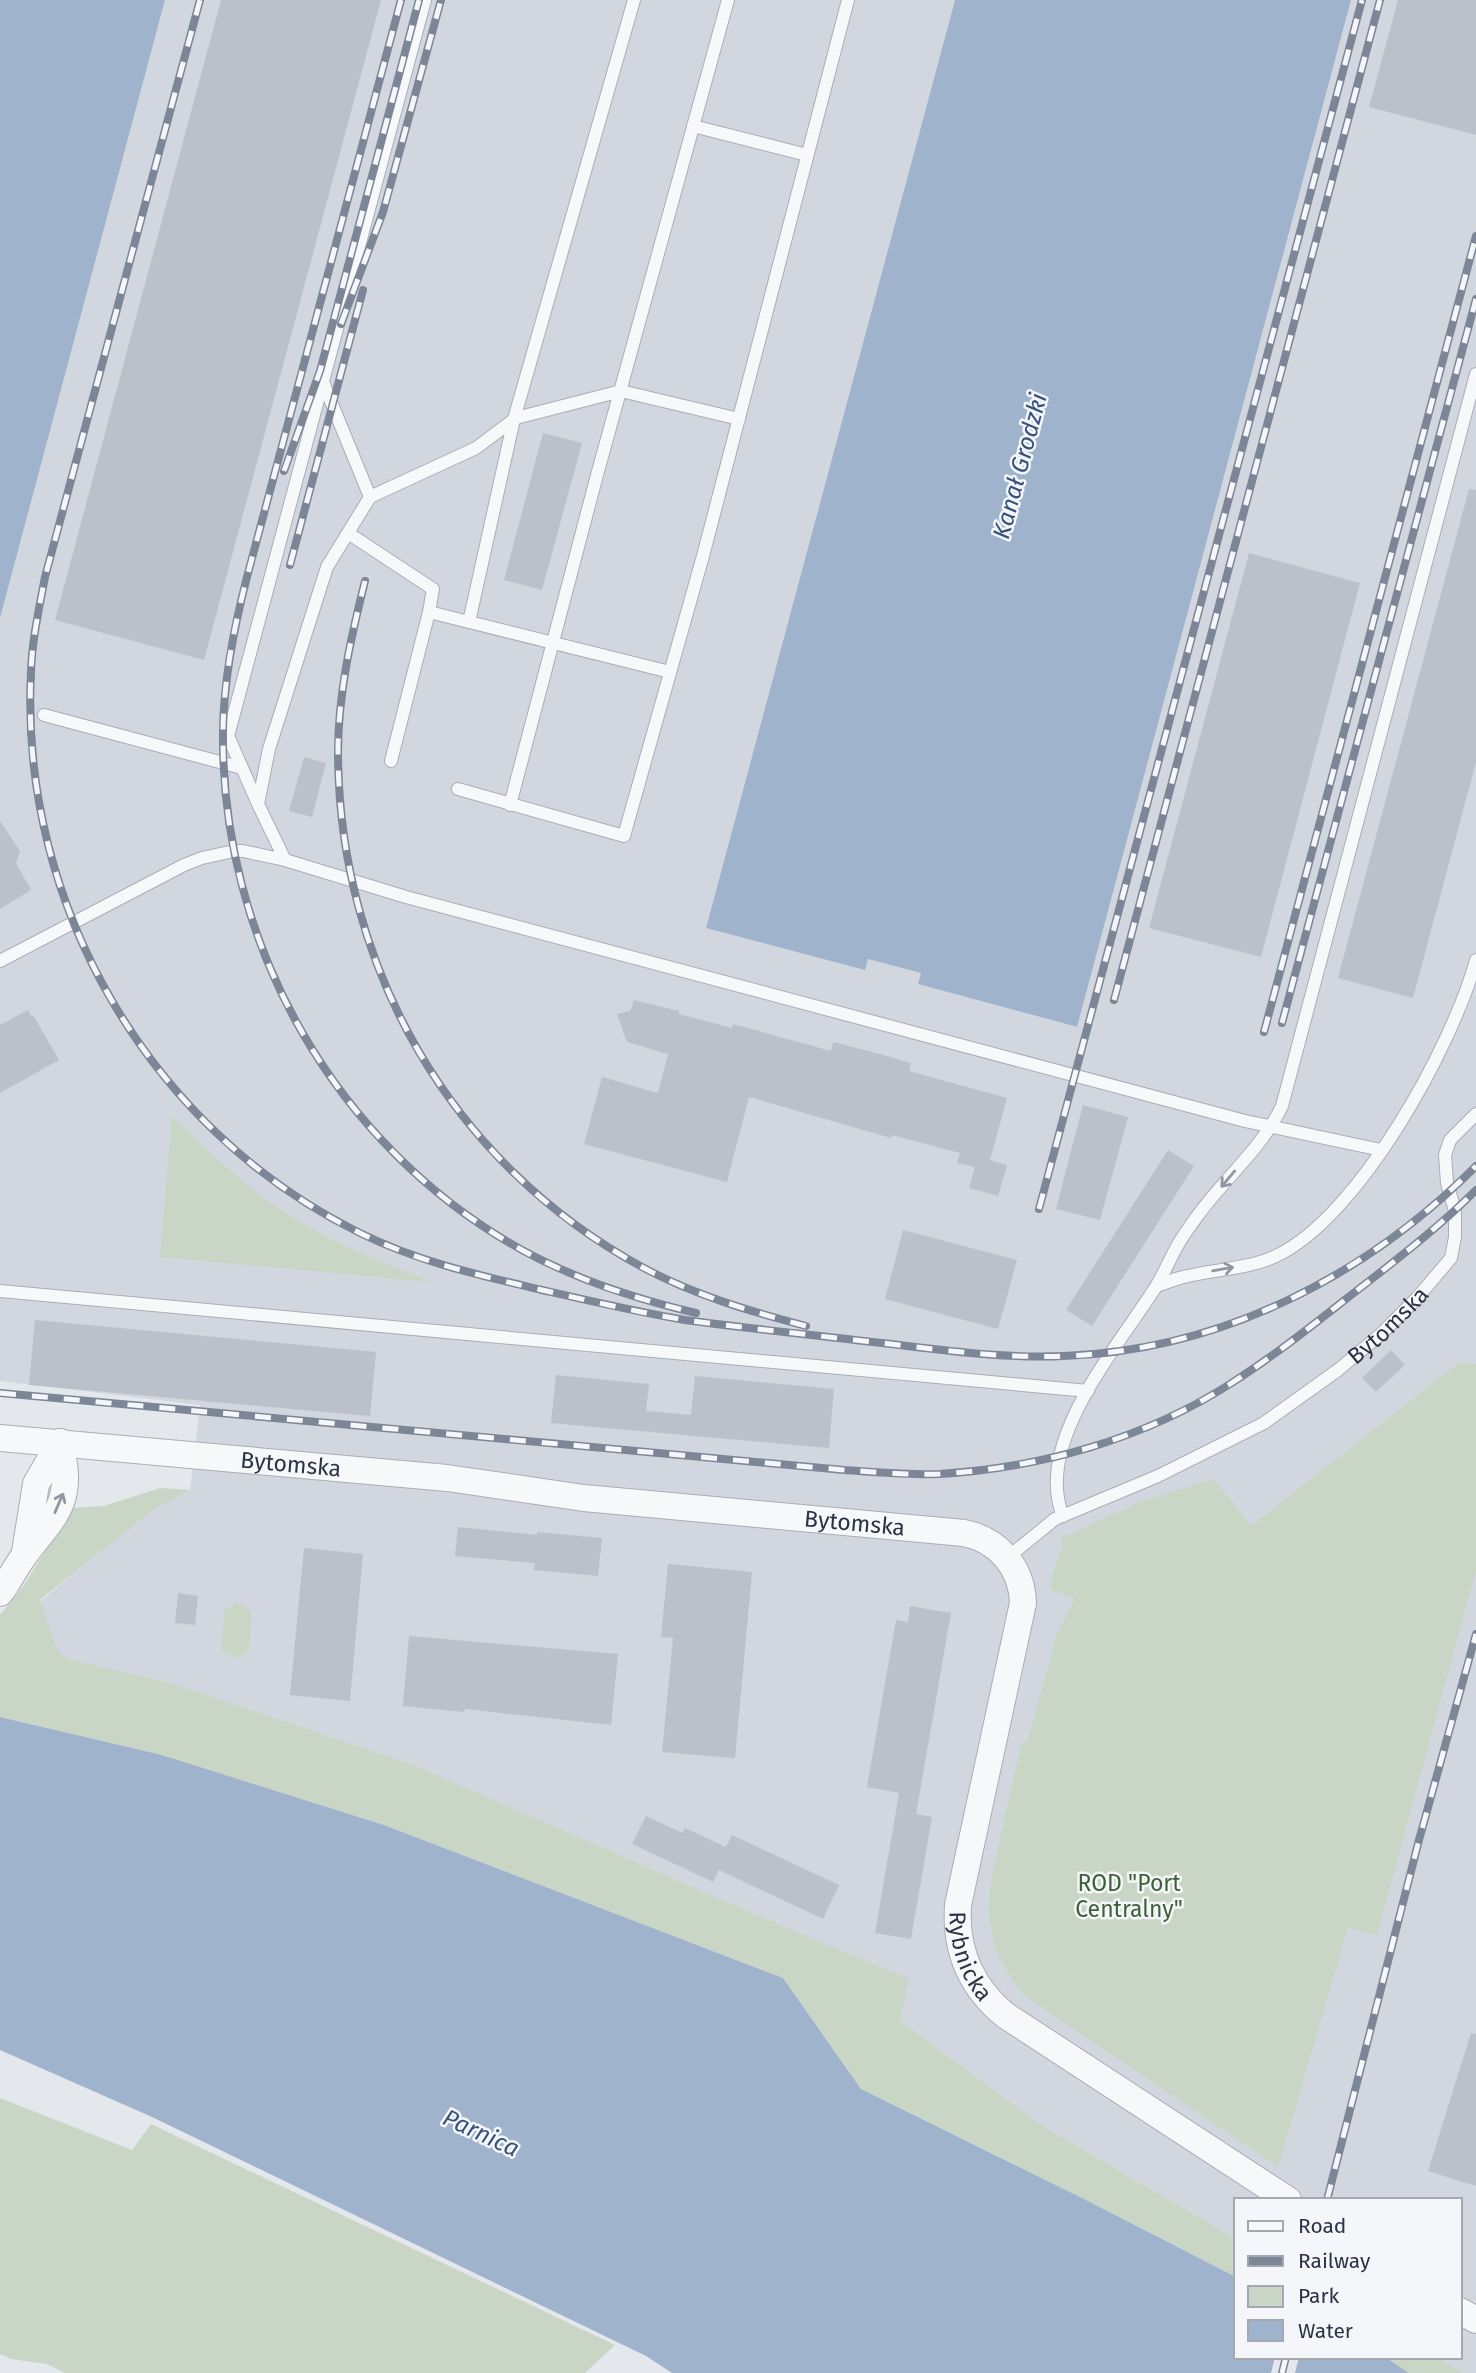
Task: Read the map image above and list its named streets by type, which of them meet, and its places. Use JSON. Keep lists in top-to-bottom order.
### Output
{
  "streets": {
    "street": ["Bytomska", "Rybnicka"]
  },
  "crossings": [
    ["Bytomska", "Rybnicka"]
  ],
  "water": ["Kanał Grodzki", "Parnica"],
  "parks": ["ROD \"Port Centralny\""],
  "legend": [
    "Road",
    "Railway",
    "Park",
    "Water"
  ]
}
